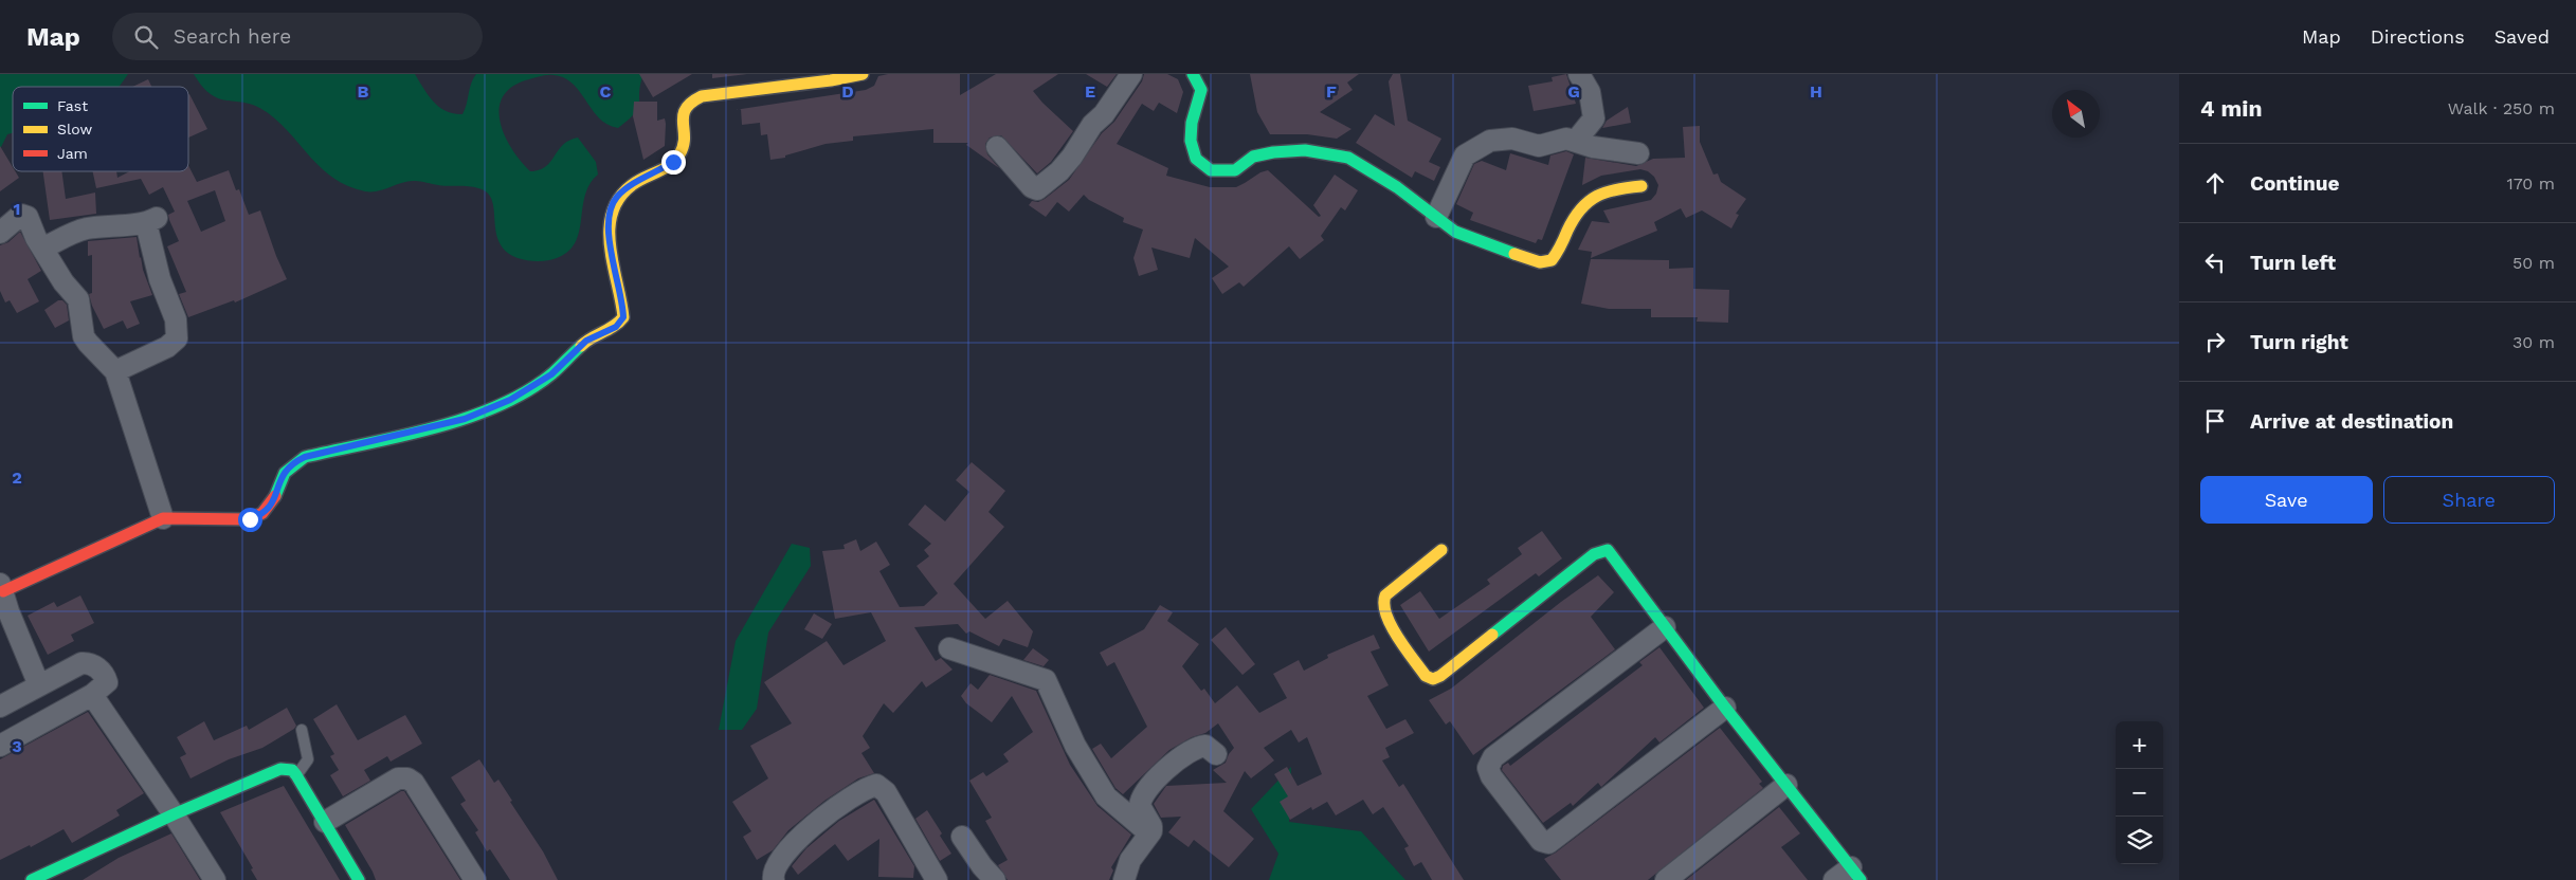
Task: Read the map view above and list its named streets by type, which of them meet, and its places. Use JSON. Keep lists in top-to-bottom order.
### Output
{
  "legend": ["Fast", "Slow", "Jam"],
  "north": "top left",
  "page": {
    "header": "Map",
    "search": "Search here",
    "nav": ["Map", "Directions", "Saved"],
    "heading": ["4 min", "Walk · 250 m"],
    "list": [
      ["Continue", "170 m"],
      ["Turn left", "50 m"],
      ["Turn right", "30 m"],
      "Arrive at destination"
    ],
    "buttons": ["Save", "Share"],
    "map_buttons": ["+", "−"]
  },
  "grid": {
    "columns": [
      "B",
      "C",
      "D",
      "E",
      "F",
      "G",
      "H"
    ],
    "rows": ["1", "2", "3"]
  }
}
